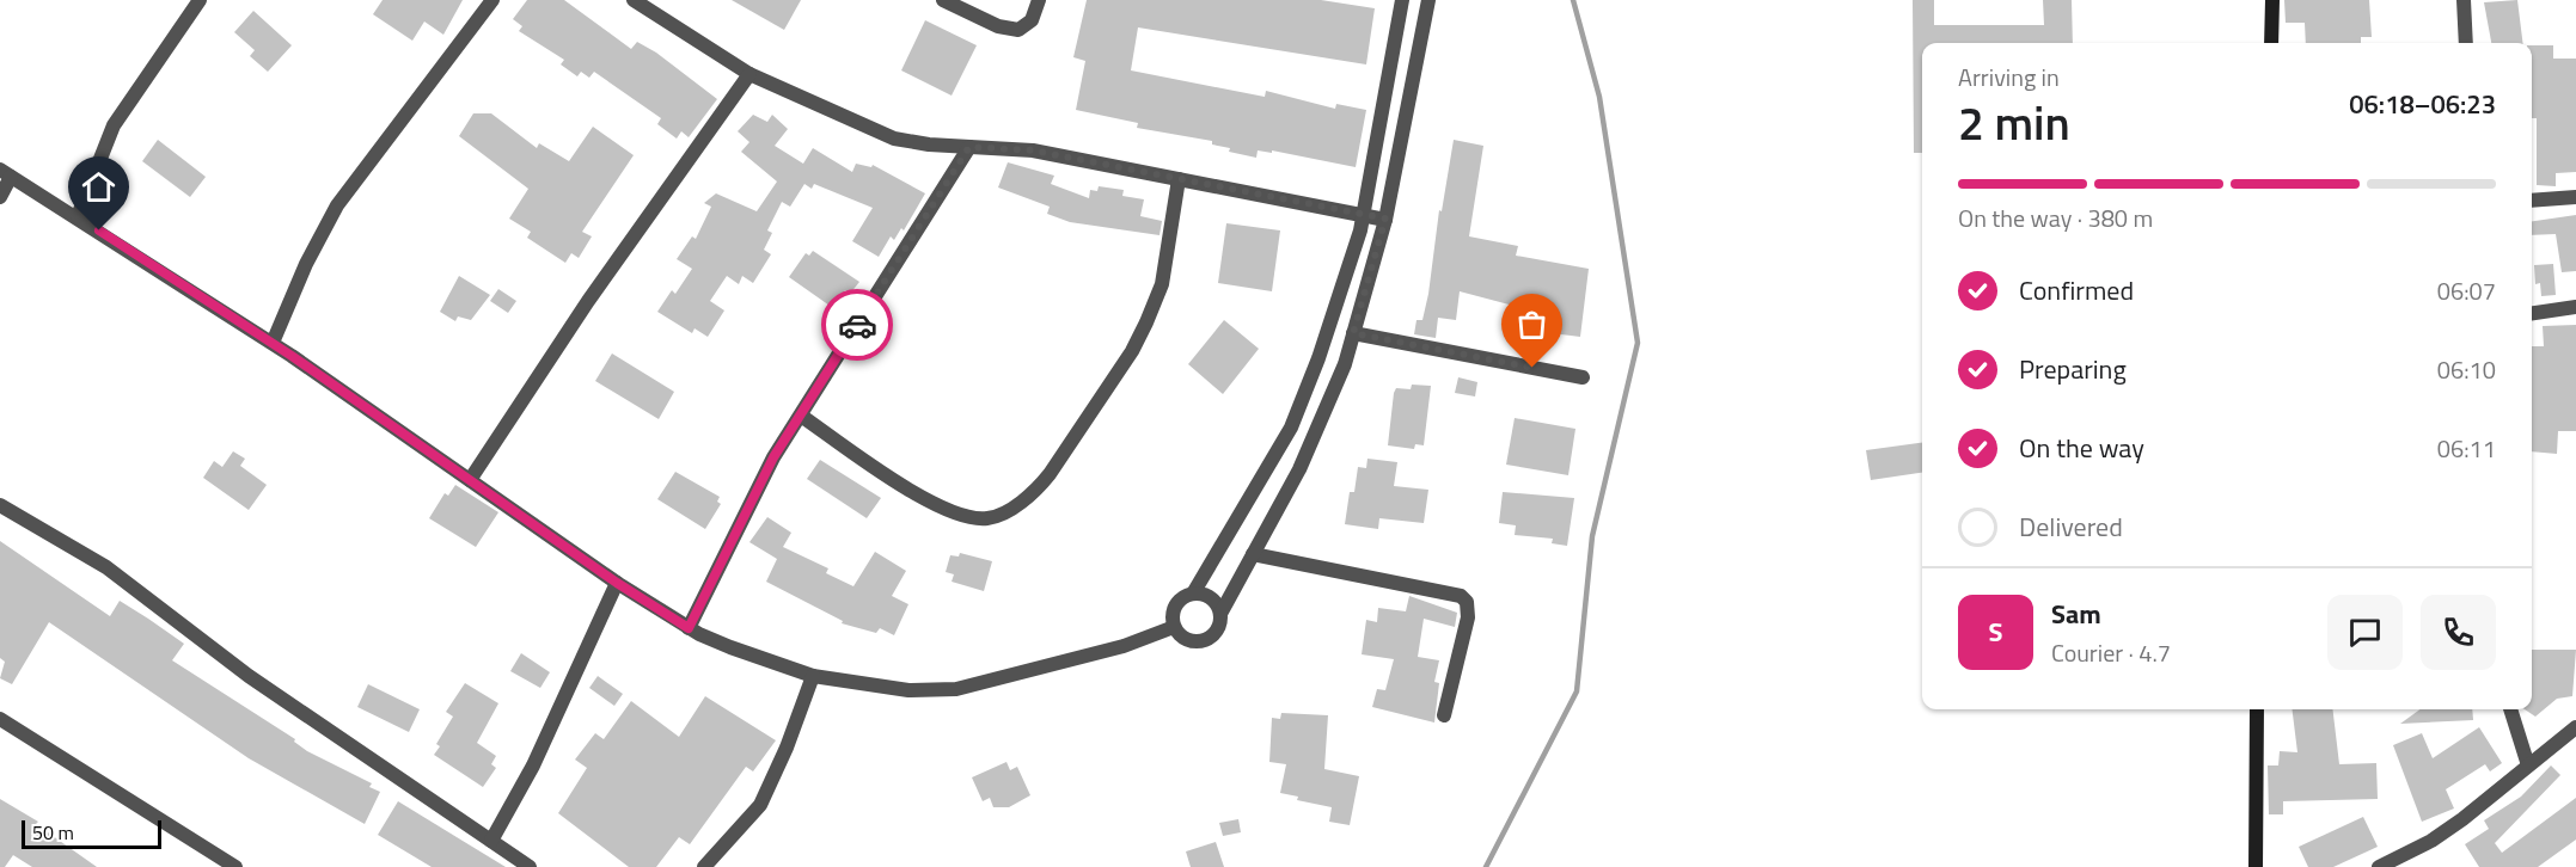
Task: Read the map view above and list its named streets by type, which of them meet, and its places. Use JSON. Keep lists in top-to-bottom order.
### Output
{
  "scale_bar": "50 m",
  "page": {
    "heading": ["2 min", "Arriving in", "06:18–06:23"],
    "panel": ["Sam", "Courier · 4.7"],
    "bar": "On the way · 380 m",
    "list": [
      ["Confirmed", "06:07"],
      ["Preparing", "06:10"],
      ["On the way", "06:11"],
      "Delivered"
    ],
    "round": "S",
    "scale": "50 m"
  }
}
